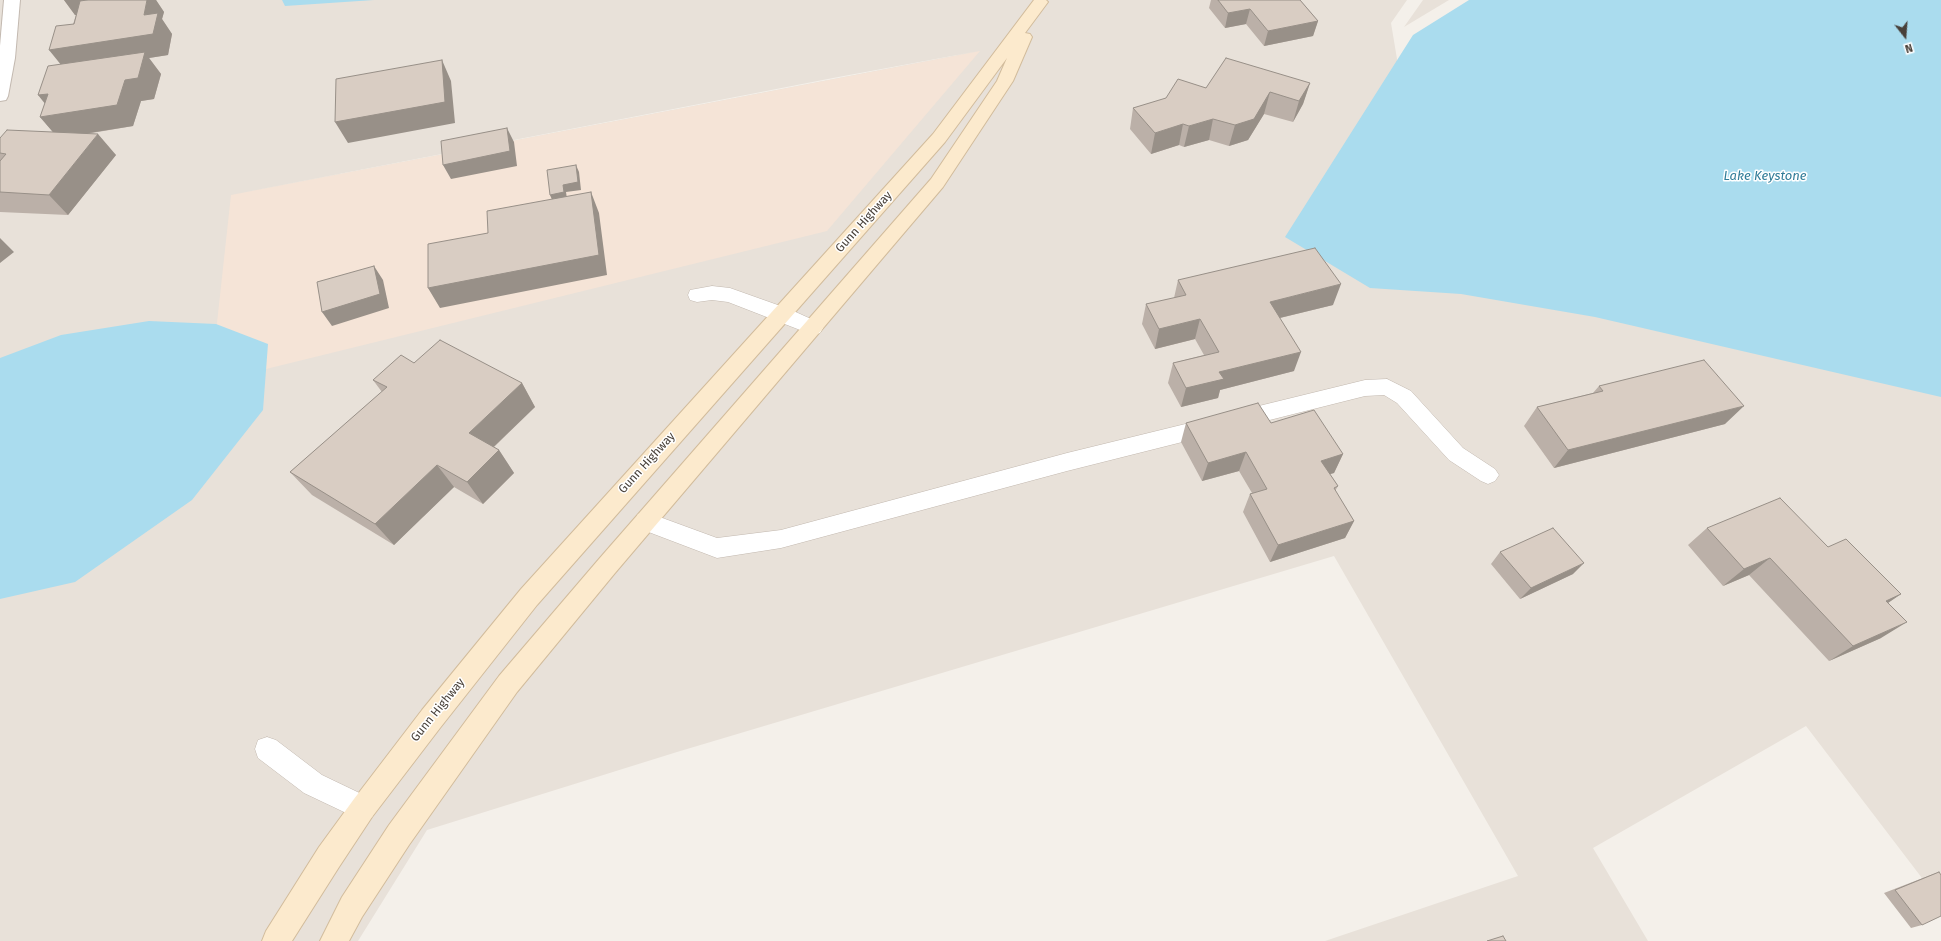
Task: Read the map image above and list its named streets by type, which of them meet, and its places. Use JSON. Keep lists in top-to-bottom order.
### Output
{
  "streets": {
    "main road": ["Gunn Highway"]
  },
  "water": ["Lake Keystone"],
  "north": "bottom"
}
